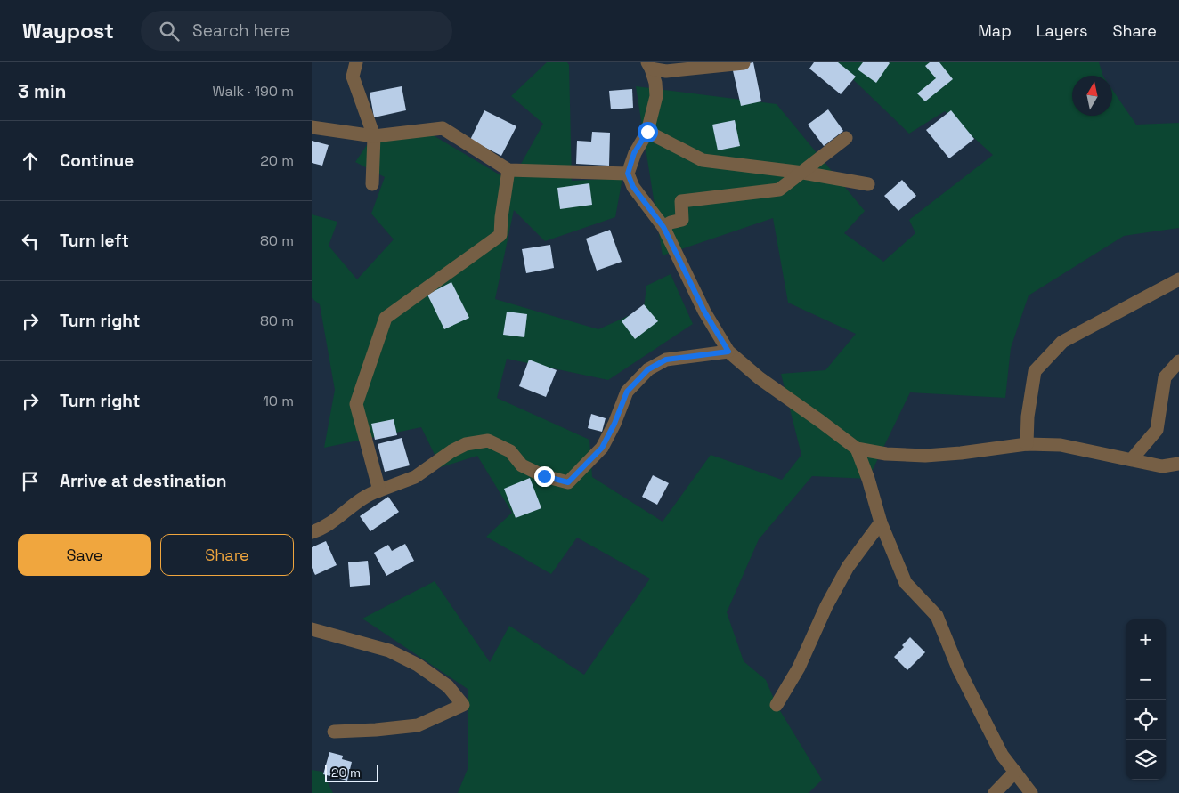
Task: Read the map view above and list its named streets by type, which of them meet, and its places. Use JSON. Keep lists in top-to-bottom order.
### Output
{
  "scale_bar": "20 m",
  "north": "top",
  "page": {
    "header": "Waypost",
    "search": "Search here",
    "nav": ["Map", "Layers", "Share"],
    "heading": ["3 min", "Walk · 190 m"],
    "list": [
      ["Continue", "20 m"],
      ["Turn left", "80 m"],
      ["Turn right", "80 m"],
      ["Turn right", "10 m"],
      "Arrive at destination"
    ],
    "buttons": ["Save", "Share"],
    "map_buttons": ["+", "−"],
    "scale": "20 m"
  }
}
